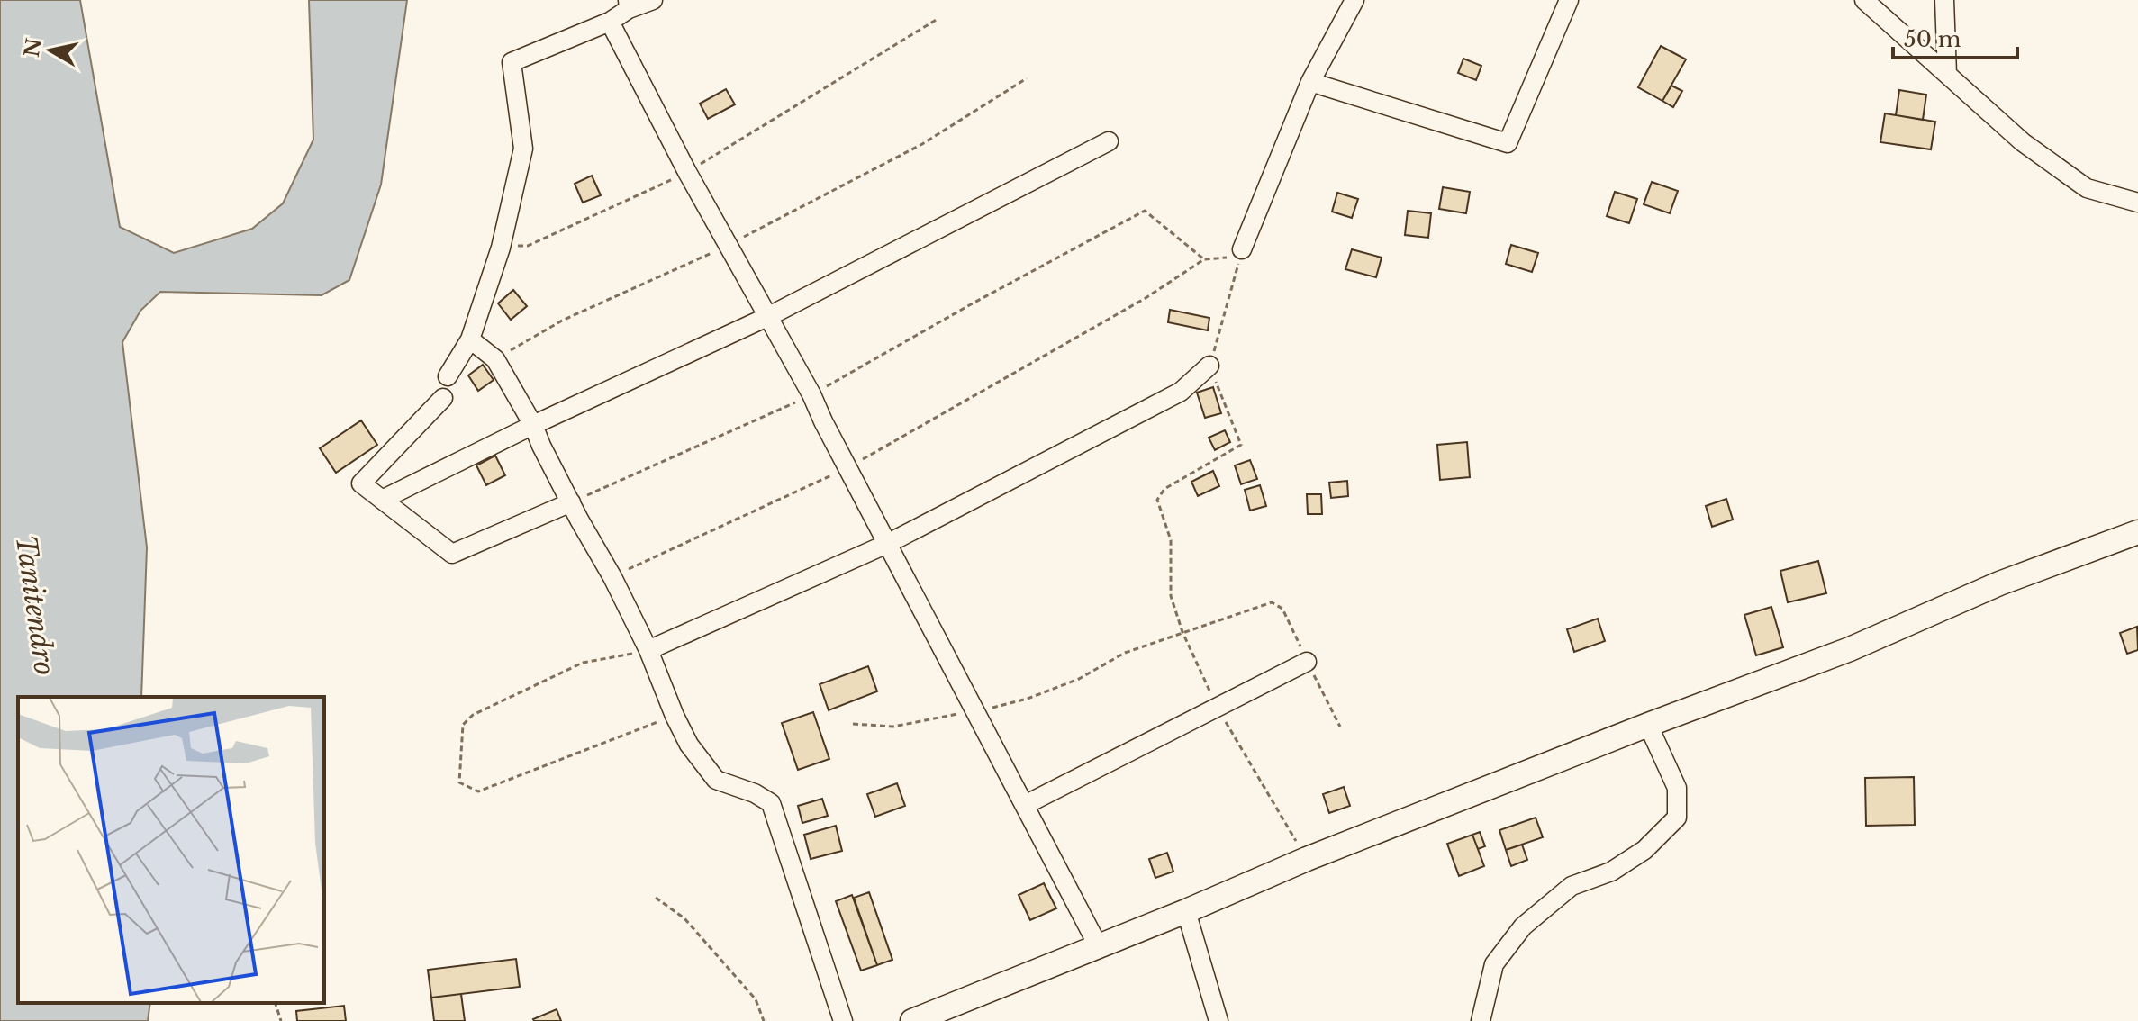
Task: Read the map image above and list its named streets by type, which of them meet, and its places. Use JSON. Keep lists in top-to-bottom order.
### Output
{
  "water": ["Tanitendro"],
  "scale_bar": "50 m",
  "north": "left"
}
